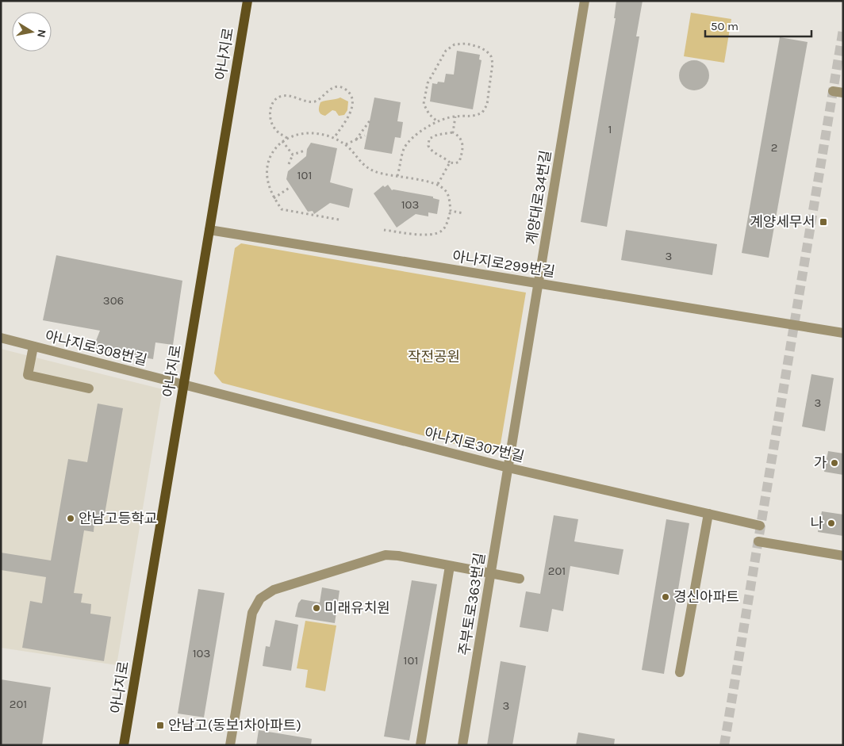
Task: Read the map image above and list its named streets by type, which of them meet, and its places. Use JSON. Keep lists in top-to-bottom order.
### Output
{
  "streets": {
    "main road": ["아나지로"],
    "street": [
      "계양대로34번길",
      "아나지로299번길",
      "아나지로308번길",
      "아나지로307번길",
      "주부토로363번길"
    ]
  },
  "crossings": [
    ["아나지로", "아나지로299번길"],
    ["아나지로", "아나지로308번길"],
    ["아나지로", "아나지로307번길"],
    ["계양대로34번길", "아나지로299번길"],
    ["계양대로34번길", "아나지로307번길"],
    ["계양대로34번길", "주부토로363번길"],
    ["아나지로308번길", "아나지로307번길"],
    ["아나지로307번길", "주부토로363번길"]
  ],
  "parks": ["작전공원"],
  "places": {
    "transit": ["계양세무서", "안남고(동보1차아파트)"],
    "other": [
      "가",
      "안남고등학교",
      "나",
      "경신아파트",
      "미래유치원"
    ]
  },
  "house_numbers": [
    "1",
    "2",
    "101",
    "103",
    "3",
    "306",
    "3",
    "201",
    "103",
    "101",
    "201",
    "3"
  ],
  "scale_bar": "50 m",
  "north": "right"
}
